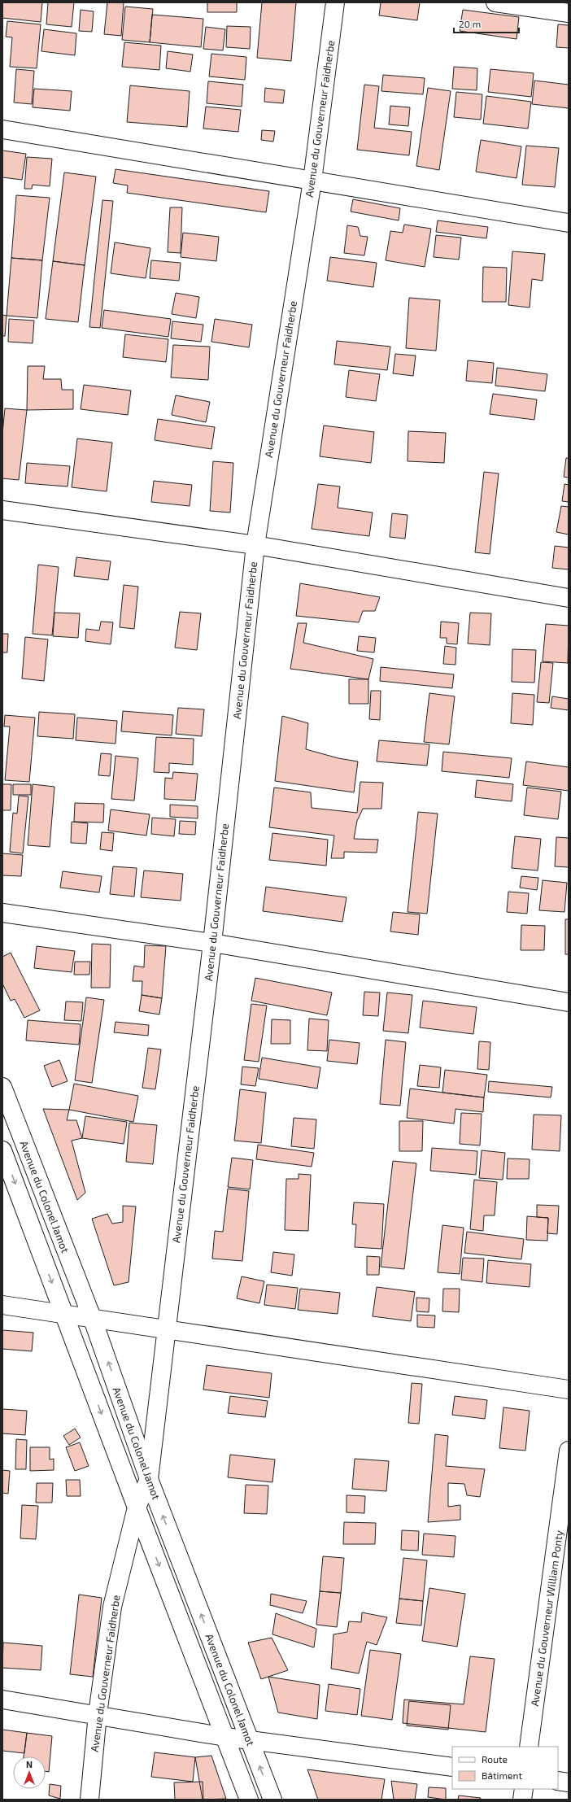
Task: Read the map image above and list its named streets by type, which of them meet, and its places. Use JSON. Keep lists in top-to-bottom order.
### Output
{
  "streets": {
    "street": ["Avenue du Gouverneur Faidherbe", "Avenue du Colonel Jamot", "Avenue du Gouverneur William Ponty"]
  },
  "crossings": [
    ["Avenue du Gouverneur Faidherbe", "Avenue du Colonel Jamot"]
  ],
  "legend": ["Route", "Bâtiment"],
  "scale_bar": "20 m",
  "north": "top"
}
